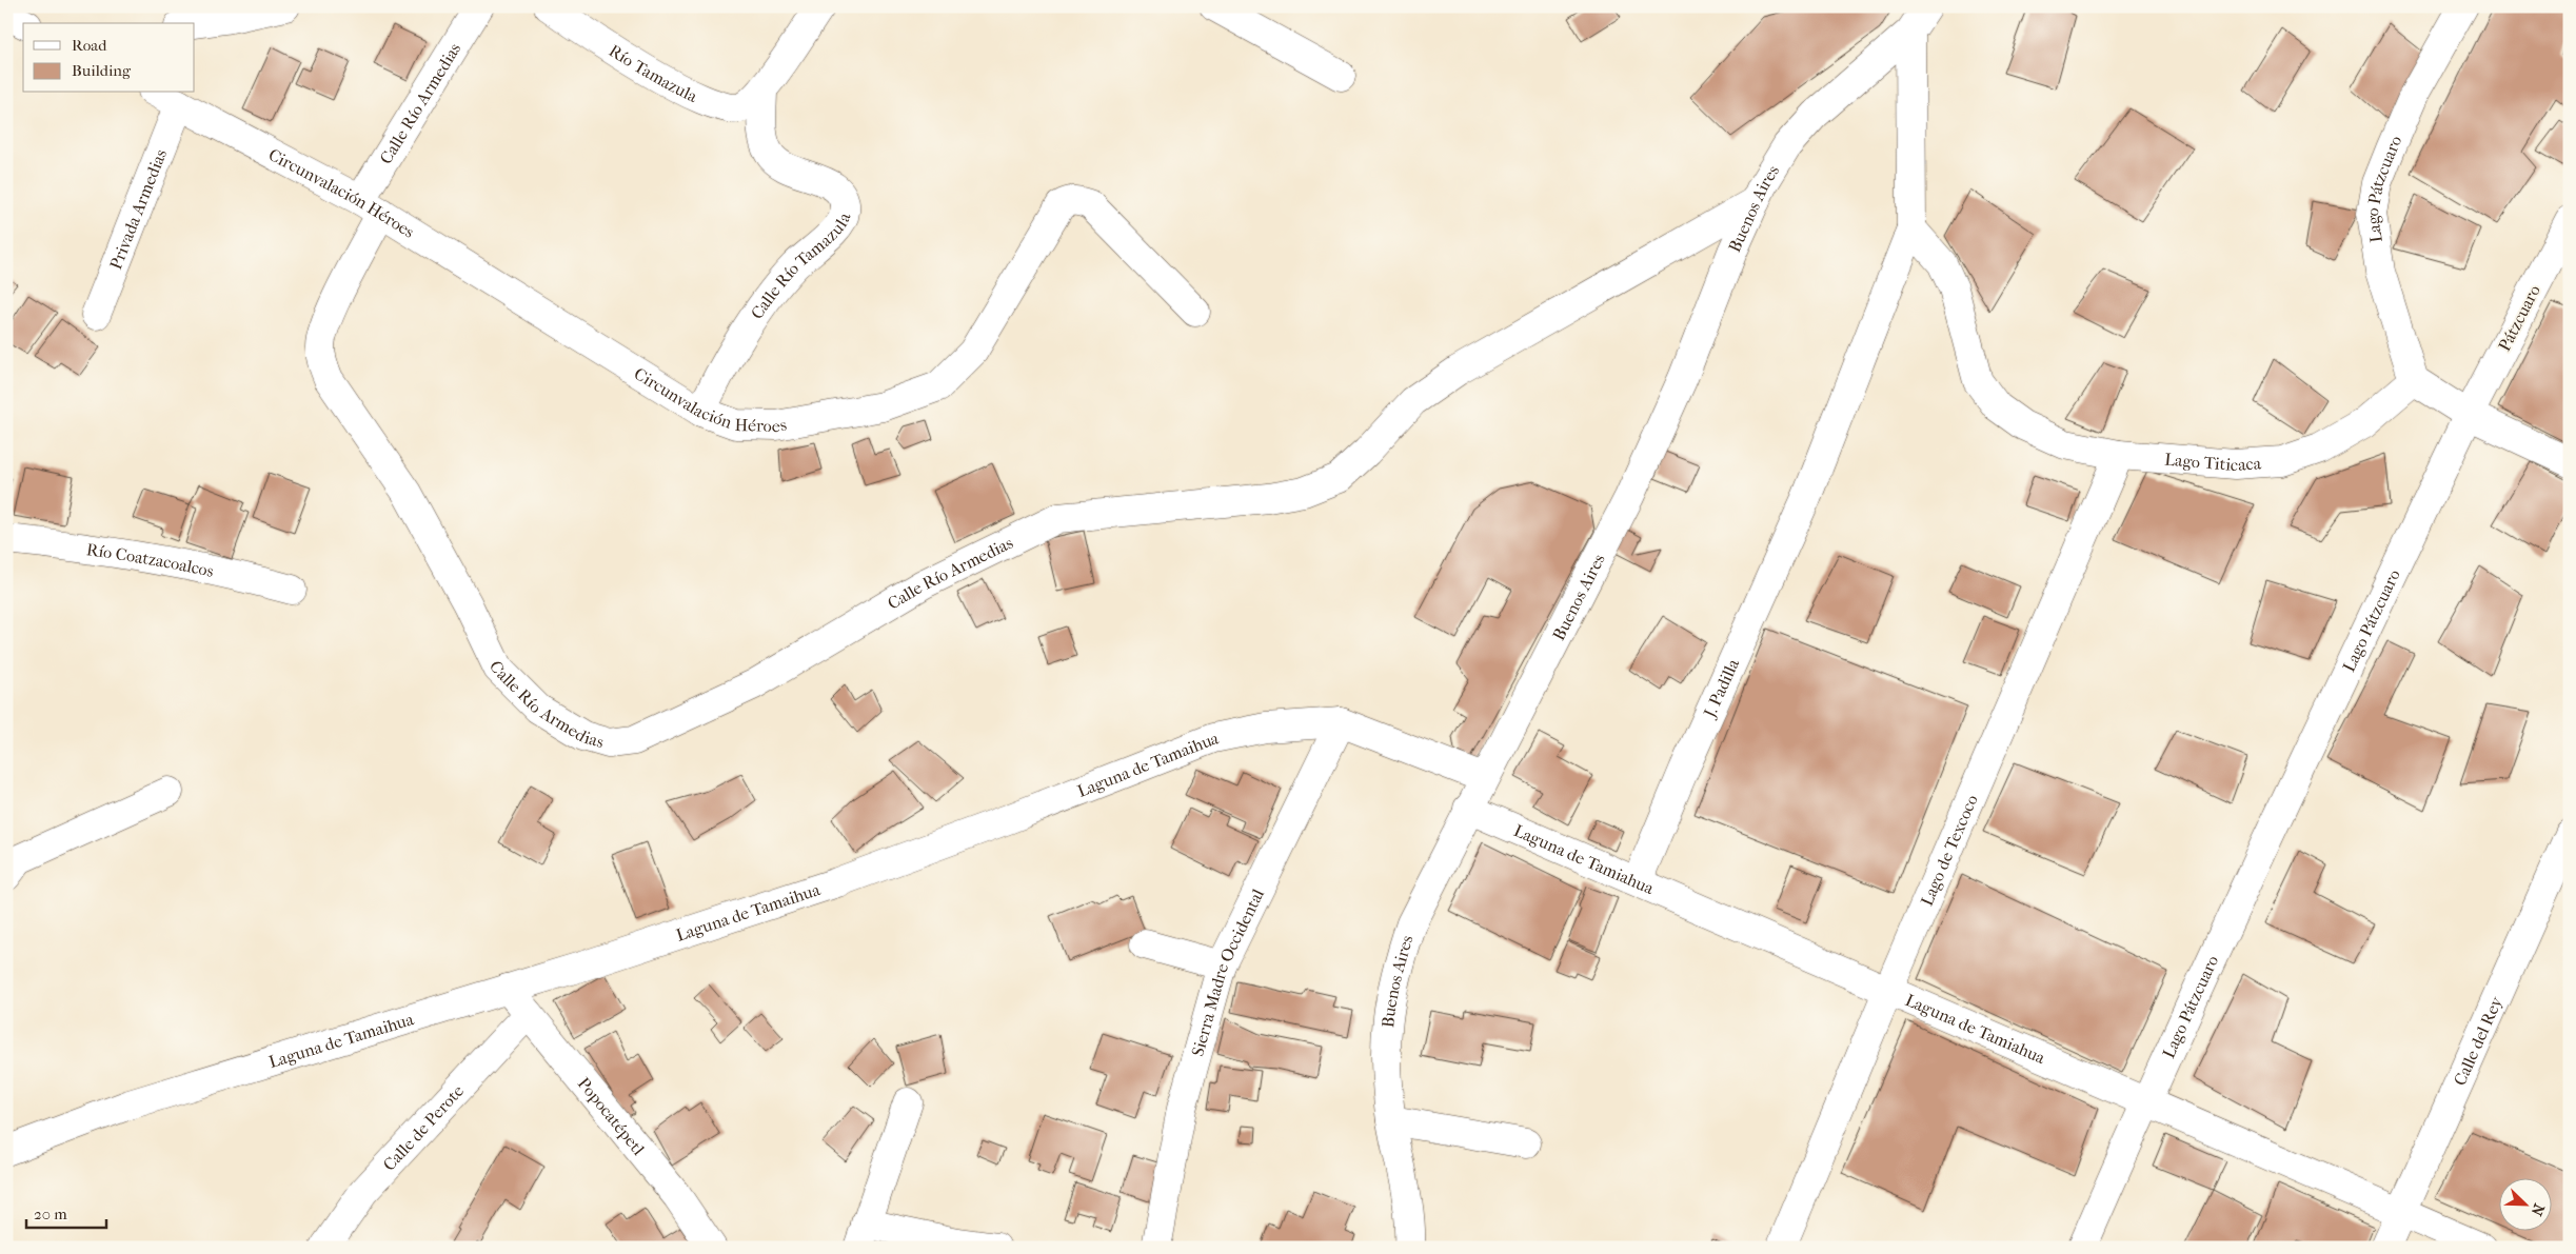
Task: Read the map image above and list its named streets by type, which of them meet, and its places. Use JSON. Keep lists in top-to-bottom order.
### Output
{
  "streets": {
    "street": [
      "Río Tamazula",
      "Calle Río Armedias",
      "Lago Pátzcuaro",
      "Circunvalación Héroes",
      "Buenos Aires",
      "Privada Armedias",
      "Calle Río Tamazula",
      "Pátzcuaro",
      "Lago Titicaca",
      "Río Coatzacoalcos",
      "J. Padilla",
      "Laguna de Tamaihua",
      "Lago de Texcoco",
      "Laguna de Tamiahua",
      "Sierra Madre Occidental",
      "Calle del Rey",
      "Popocatépetl",
      "Calle de Perote"
    ]
  },
  "crossings": [
    ["Río Tamazula", "Calle Río Tamazula"],
    ["Calle Río Armedias", "Circunvalación Héroes"],
    ["Calle Río Armedias", "Buenos Aires"],
    ["Lago Pátzcuaro", "Pátzcuaro"],
    ["Lago Pátzcuaro", "Lago Titicaca"],
    ["Lago Pátzcuaro", "Laguna de Tamiahua"],
    ["Circunvalación Héroes", "Privada Armedias"],
    ["Circunvalación Héroes", "Calle Río Tamazula"],
    ["Buenos Aires", "Laguna de Tamaihua"],
    ["Buenos Aires", "Laguna de Tamiahua"],
    ["Lago Titicaca", "J. Padilla"],
    ["Lago Titicaca", "Lago de Texcoco"],
    ["J. Padilla", "Laguna de Tamiahua"],
    ["Laguna de Tamaihua", "Sierra Madre Occidental"],
    ["Laguna de Tamaihua", "Popocatépetl"],
    ["Lago de Texcoco", "Laguna de Tamiahua"],
    ["Laguna de Tamiahua", "Calle del Rey"],
    ["Popocatépetl", "Calle de Perote"]
  ],
  "legend": ["Road", "Building"],
  "scale_bar": "20 m",
  "north": "bottom right"
}
